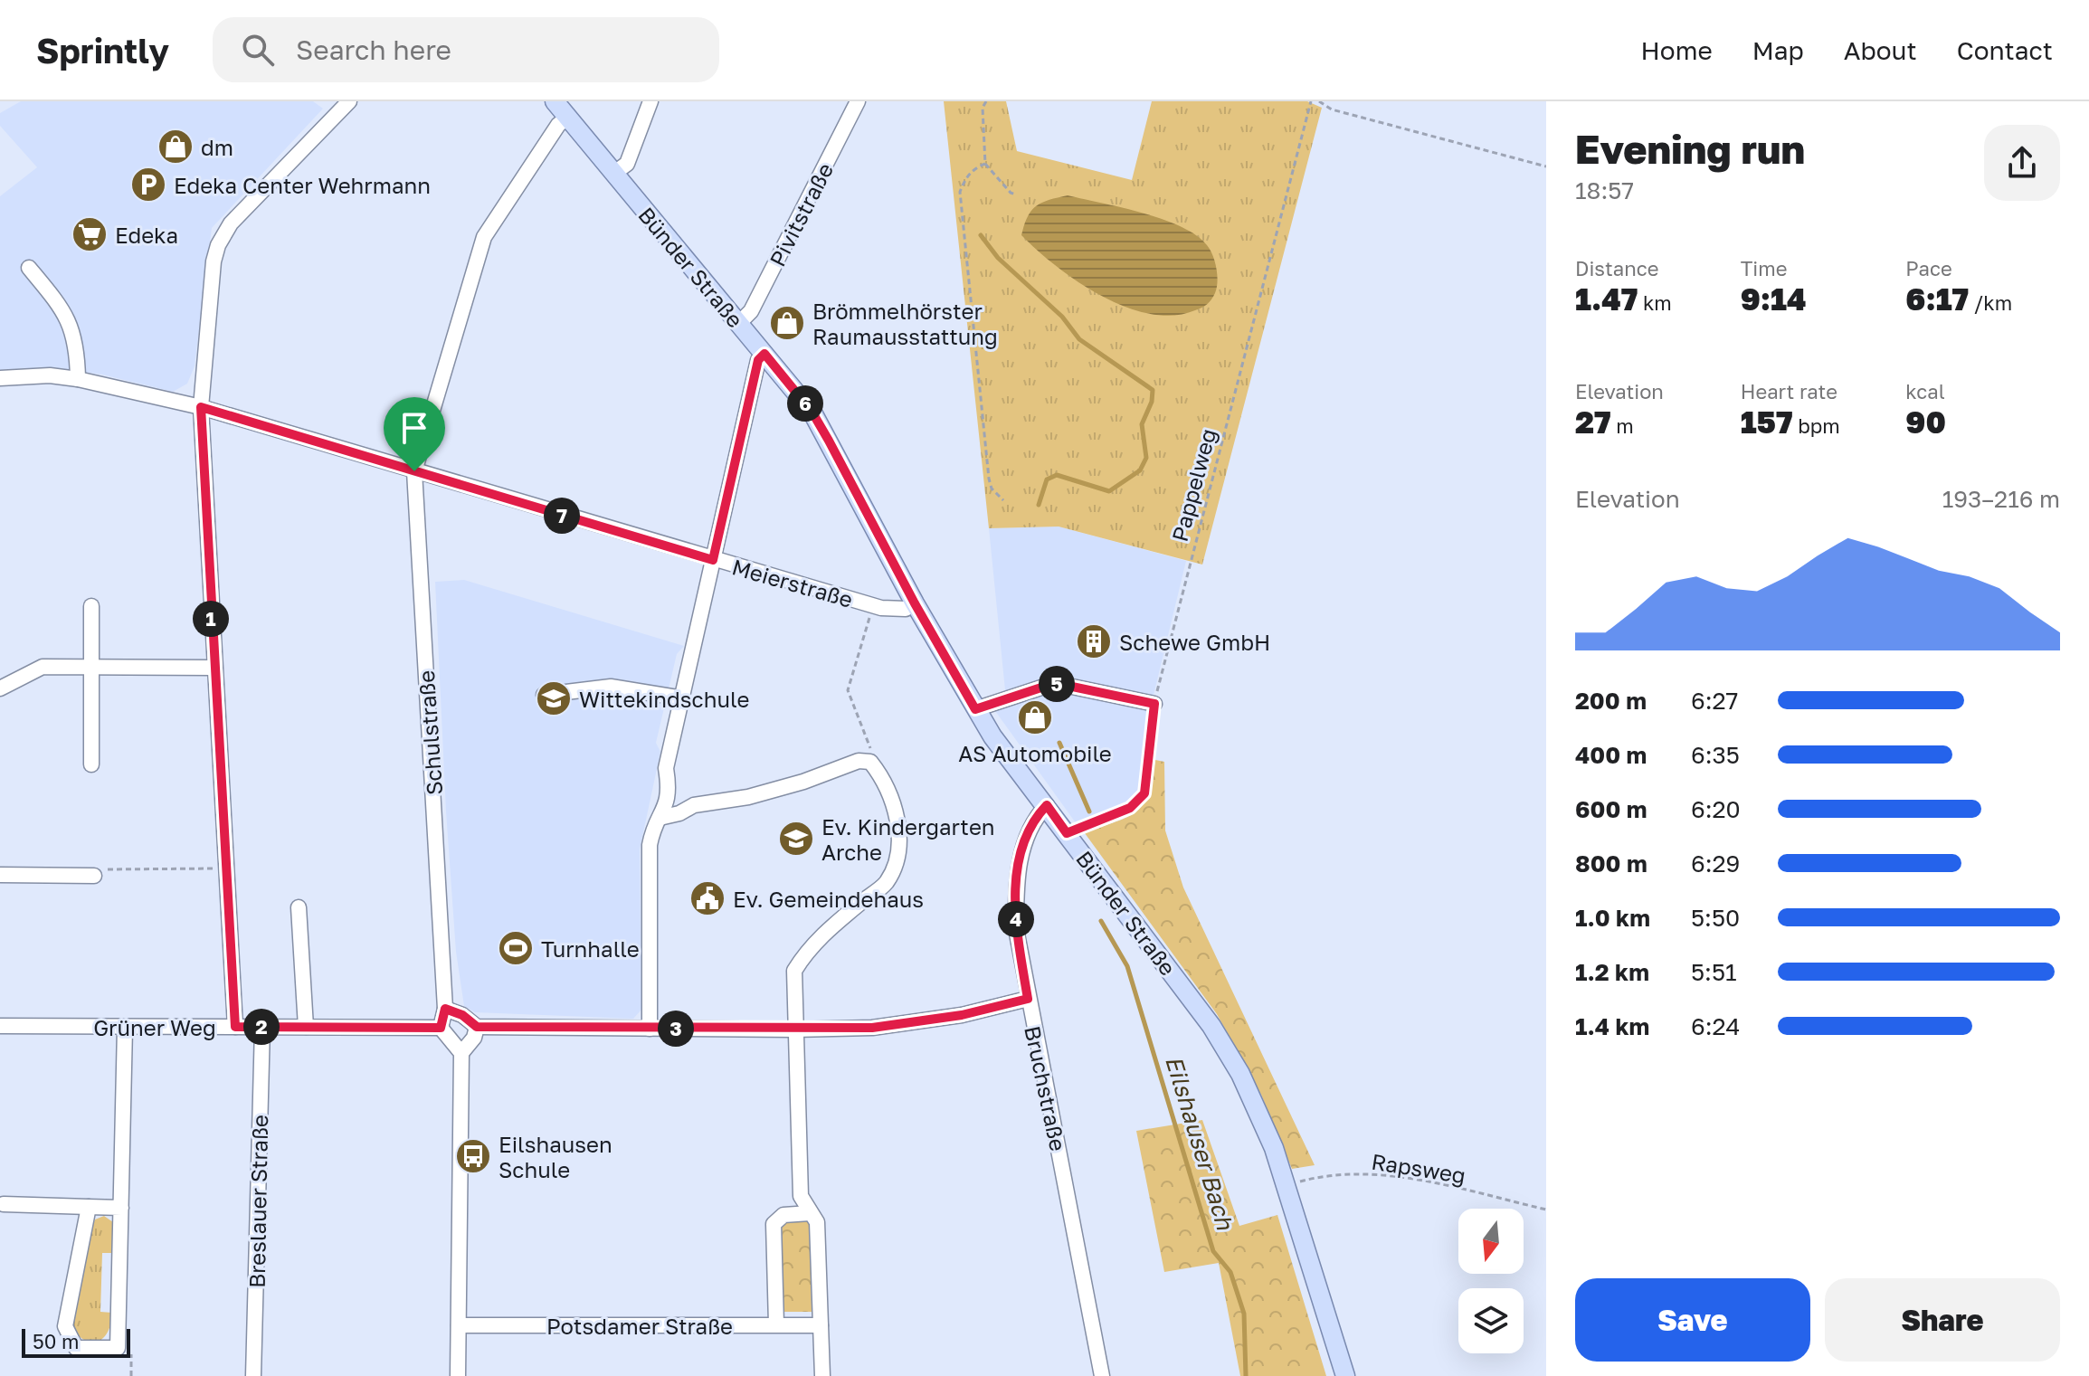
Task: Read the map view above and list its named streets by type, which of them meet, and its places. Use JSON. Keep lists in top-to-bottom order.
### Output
{
  "streets": {
    "main road": ["Bünder Straße"],
    "street": [
      "Pivitstraße",
      "Meierstraße",
      "Schulstraße",
      "Grüner Weg",
      "Bruchstraße",
      "Breslauer Straße",
      "Potsdamer Straße"
    ],
    "path": ["Pappelweg", "Rapsweg"]
  },
  "crossings": [
    ["Pivitstraße", "Bünder Straße"],
    ["Bünder Straße", "Pappelweg"],
    ["Bünder Straße", "Meierstraße"],
    ["Bünder Straße", "Schulstraße"],
    ["Bünder Straße", "Bruchstraße"],
    ["Bünder Straße", "Rapsweg"],
    ["Meierstraße", "Schulstraße"],
    ["Schulstraße", "Grüner Weg"],
    ["Grüner Weg", "Breslauer Straße"]
  ],
  "water": ["Eilshauser Bach"],
  "places": {
    "shop": ["dm", "Brömmelhörster Raumausstattung", "AS Automobile"],
    "parking": ["Edeka Center Wehrmann"],
    "supermarket": ["Edeka"],
    "building": ["Schewe GmbH"],
    "school or university": ["Wittekindschule", "Ev. Kindergarten Arche"],
    "public building": ["Ev. Gemeindehaus"],
    "sports": ["Turnhalle"],
    "bus stop": ["Eilshausen Schule"]
  },
  "scale_bar": "50 m",
  "north": "bottom",
  "page": {
    "header": "Sprintly",
    "search": "Search here",
    "nav": [
      "Home",
      "Map",
      "About",
      "Contact"
    ],
    "heading": ["Evening run", "18:57"],
    "stats": [
      ["Distance", "1.47 km"],
      ["Time", "9:14"],
      ["Pace", "6:17 /km"],
      ["Elevation", "27 m"],
      ["Heart rate", "157 bpm"],
      ["kcal", "90"]
    ],
    "pins": [
      "6",
      "7",
      "1",
      "5",
      "4",
      "2",
      "3"
    ],
    "chart": ["Elevation", "193–216 m"],
    "list": [
      {
        "name": "200 m",
        "note": "6:27"
      },
      {
        "name": "400 m",
        "note": "6:35"
      },
      {
        "name": "600 m",
        "note": "6:20"
      },
      {
        "name": "800 m",
        "note": "6:29"
      },
      {
        "name": "1.0 km",
        "note": "5:50"
      },
      {
        "name": "1.2 km",
        "note": "5:51"
      },
      {
        "name": "1.4 km",
        "note": "6:24"
      }
    ],
    "buttons": ["Save", "Share"],
    "scale": "50 m"
  }
}
